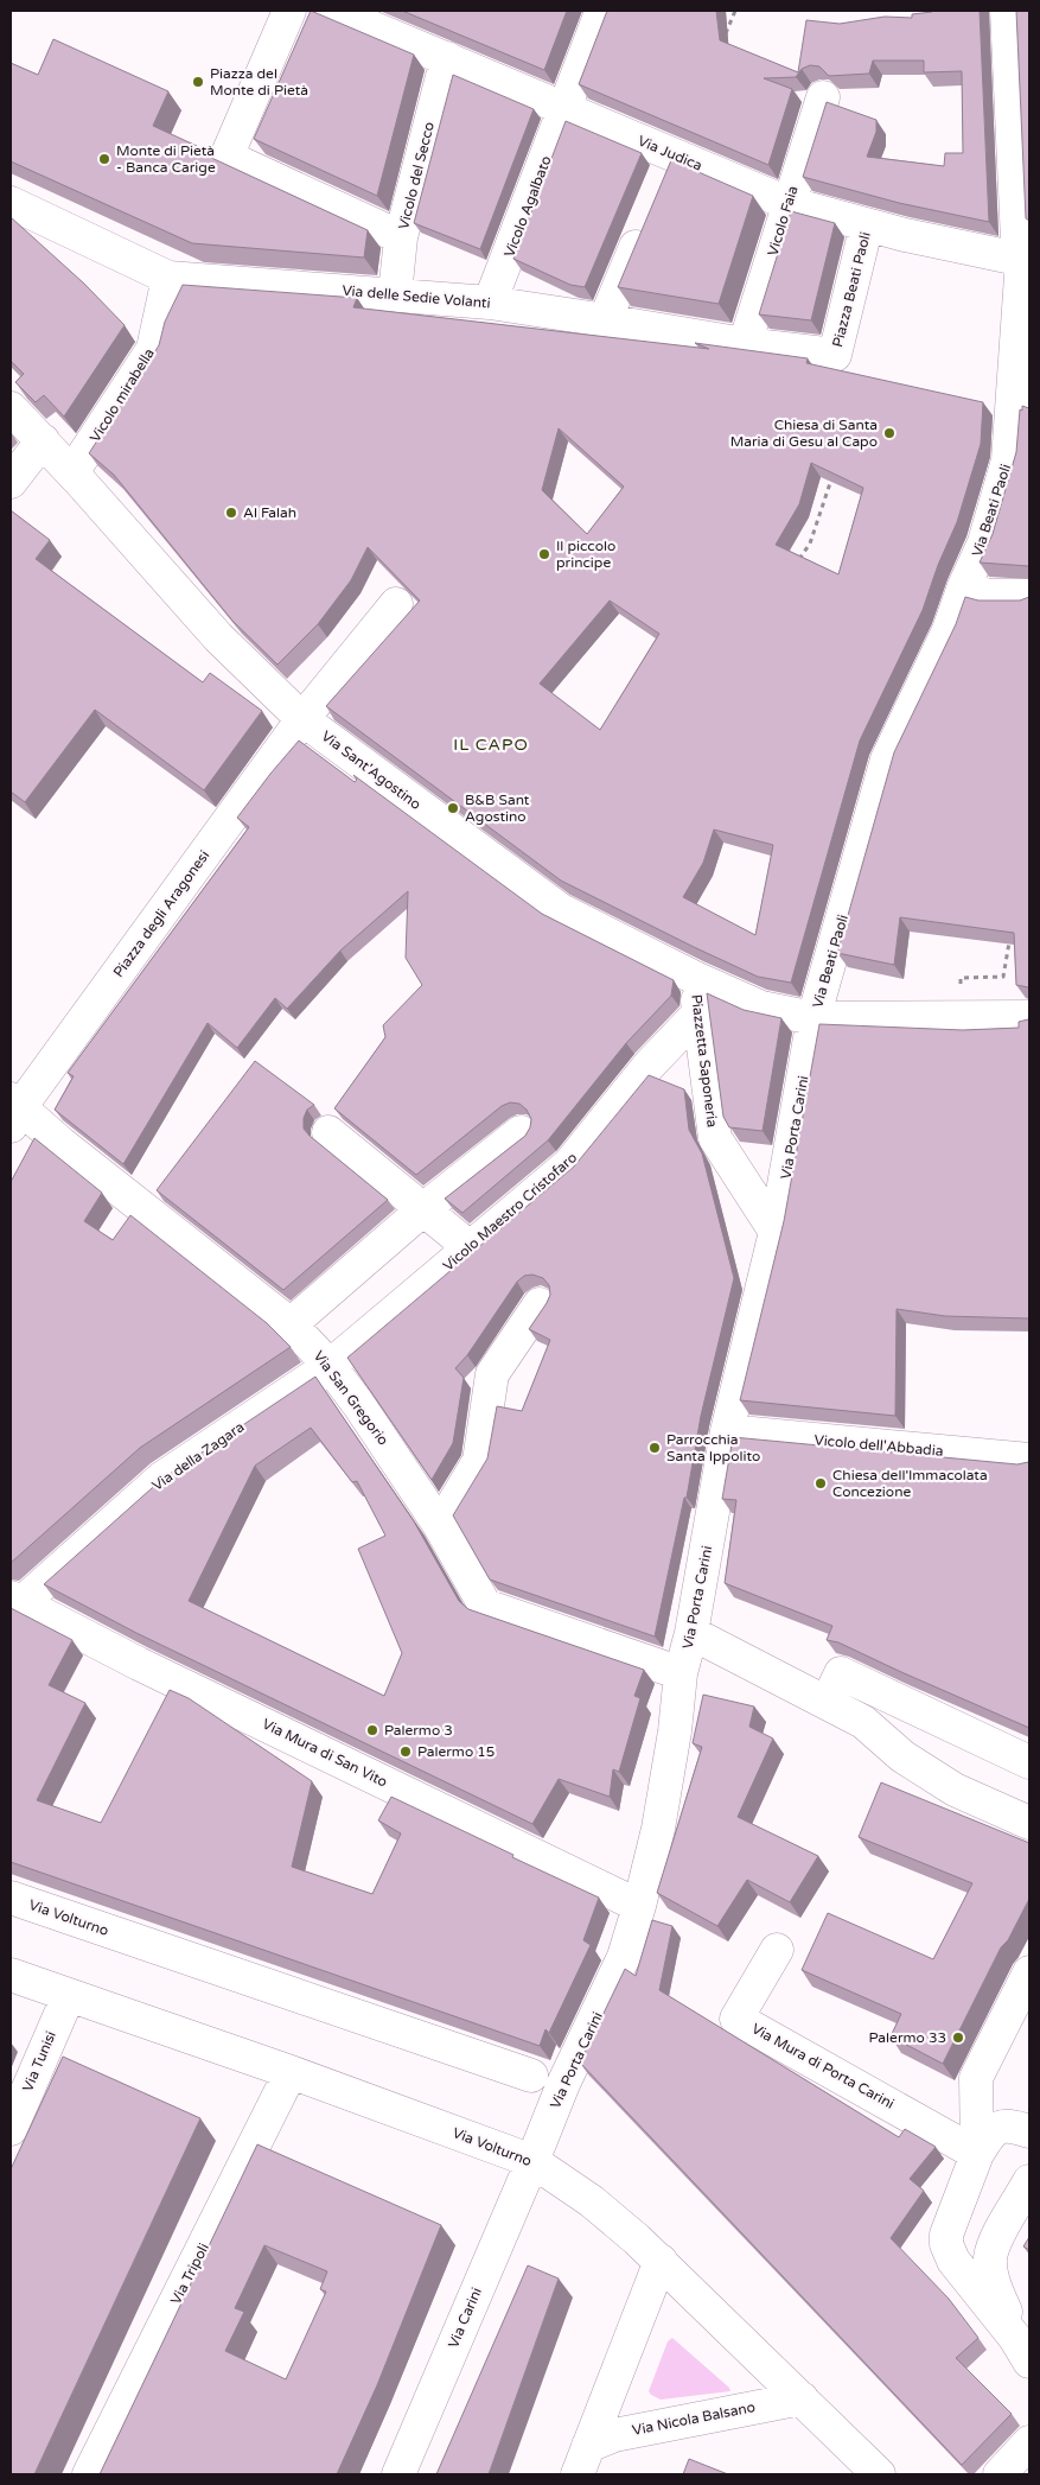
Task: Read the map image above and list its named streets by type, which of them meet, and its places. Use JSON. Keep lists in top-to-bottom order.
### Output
{
  "streets": {
    "street": [
      "Via Judica",
      "Vicolo del Secco",
      "Vicolo Agalbato",
      "Vicolo Faia",
      "Piazza Beati Paoli",
      "Via delle Sedie Volanti",
      "Vicolo mirabella",
      "Via Beati Paoli",
      "Via Sant'Agostino",
      "Piazza degli Aragonesi",
      "Piazzetta Saponeria",
      "Via Porta Carini",
      "Vicolo Maestro Cristofaro",
      "Via San Gregorio",
      "Vicolo dell'Abbadia",
      "Via della Zagara",
      "Via Mura di San Vito",
      "Via Volturno",
      "Via Tunisi",
      "Via Mura di Porta Carini",
      "Via Tripoli",
      "Via Carini",
      "Via Nicola Balsano"
    ]
  },
  "crossings": [
    ["Via Judica", "Vicolo del Secco"],
    ["Via Judica", "Vicolo Agalbato"],
    ["Via Judica", "Vicolo Faia"],
    ["Via Judica", "Piazza Beati Paoli"],
    ["Via Judica", "Via Beati Paoli"],
    ["Vicolo del Secco", "Via delle Sedie Volanti"],
    ["Vicolo Agalbato", "Via delle Sedie Volanti"],
    ["Vicolo Faia", "Via delle Sedie Volanti"],
    ["Piazza Beati Paoli", "Via delle Sedie Volanti"],
    ["Via delle Sedie Volanti", "Vicolo mirabella"],
    ["Vicolo mirabella", "Via Sant'Agostino"],
    ["Via Beati Paoli", "Via Sant'Agostino"],
    ["Via Beati Paoli", "Via Porta Carini"],
    ["Via Sant'Agostino", "Piazza degli Aragonesi"],
    ["Via Sant'Agostino", "Piazzetta Saponeria"],
    ["Via Sant'Agostino", "Via Porta Carini"],
    ["Piazza degli Aragonesi", "Via San Gregorio"],
    ["Piazzetta Saponeria", "Via Porta Carini"],
    ["Piazzetta Saponeria", "Vicolo Maestro Cristofaro"],
    ["Via Porta Carini", "Via San Gregorio"],
    ["Via Porta Carini", "Vicolo dell'Abbadia"],
    ["Via Porta Carini", "Via Mura di San Vito"],
    ["Via Porta Carini", "Via Volturno"],
    ["Via Porta Carini", "Via Carini"],
    ["Vicolo Maestro Cristofaro", "Via San Gregorio"],
    ["Vicolo Maestro Cristofaro", "Via della Zagara"],
    ["Via San Gregorio", "Via della Zagara"],
    ["Via della Zagara", "Via Mura di San Vito"],
    ["Via Volturno", "Via Tunisi"],
    ["Via Volturno", "Via Tripoli"],
    ["Via Volturno", "Via Carini"],
    ["Via Volturno", "Via Nicola Balsano"]
  ],
  "districts": ["IL CAPO"],
  "places": [
    "Piazza del Monte di Pietà",
    "Monte di Pietà - Banca Carige",
    "Chiesa di Santa Maria di Gesu al Capo",
    "Al Falah",
    "Il piccolo principe",
    "B&B Sant Agostino",
    "Parrocchia Santa Ippolito",
    "Chiesa dell'Immacolata Concezione",
    "Palermo 3",
    "Palermo 15",
    "Palermo 33"
  ]
}
